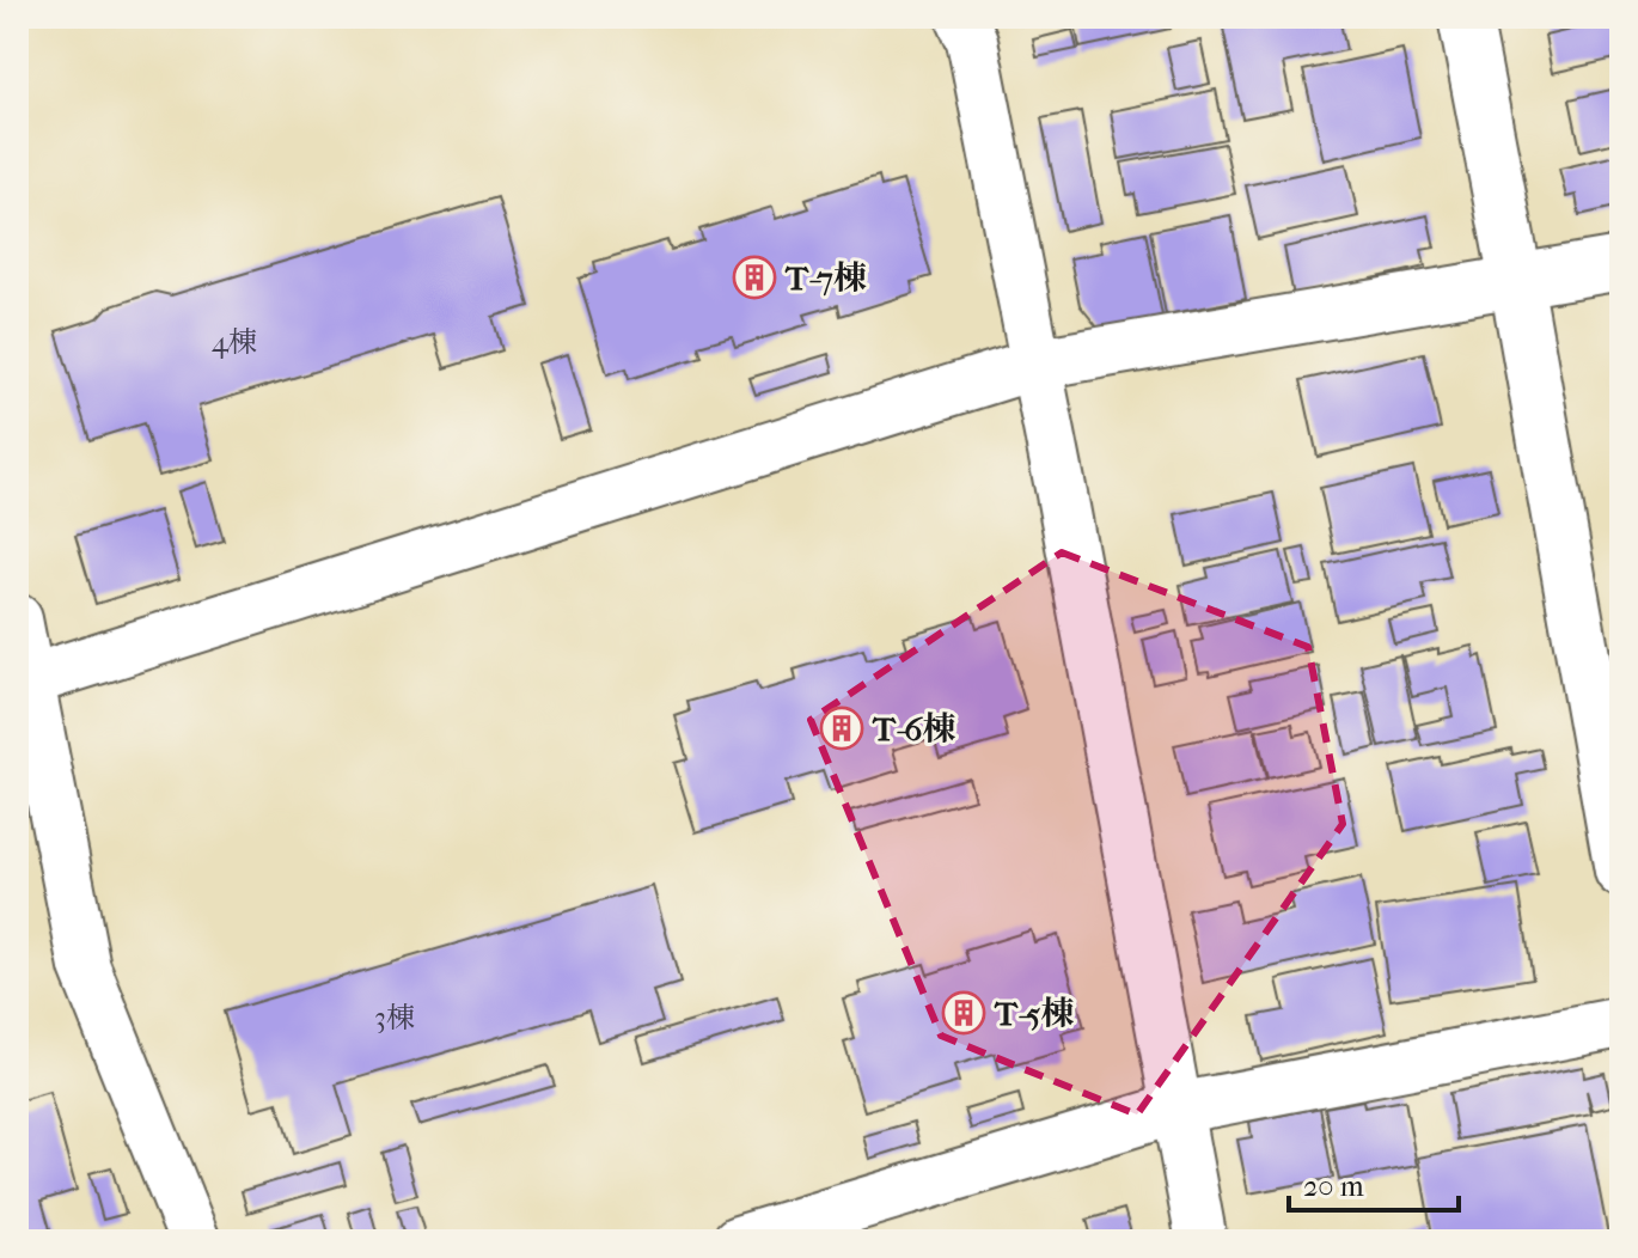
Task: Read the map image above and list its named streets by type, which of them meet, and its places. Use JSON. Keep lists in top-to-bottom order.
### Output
{
  "places": {
    "building": ["T-7棟", "T-6棟", "T-5棟"]
  },
  "house_numbers": ["4棟", "3棟"],
  "scale_bar": "20 m"
}
